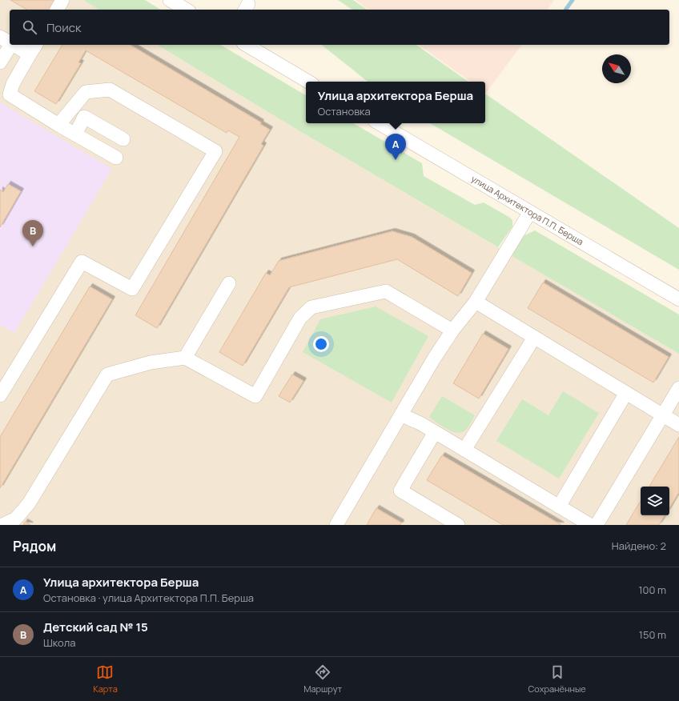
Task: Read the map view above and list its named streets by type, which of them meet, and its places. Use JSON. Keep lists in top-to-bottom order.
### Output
{
  "streets": {
    "street": ["улица Архитектора П.П. Берша"]
  },
  "north": "top left",
  "page": {
    "search": "Поиск",
    "popup": ["Улица архитектора Берша", "Остановка"],
    "pins": ["A", "B"],
    "heading": ["Рядом", "Найдено: 2"],
    "list": [
      {
        "mark": "A",
        "name": "Улица архитектора Берша",
        "note": "Остановка · улица Архитектора П.П. Берша",
        "value": "100 m"
      },
      {
        "mark": "B",
        "name": "Детский сад № 15",
        "note": "Школа",
        "value": "150 m"
      }
    ],
    "nav": ["Карта", "Маршрут", "Сохранённые"]
  }
}
